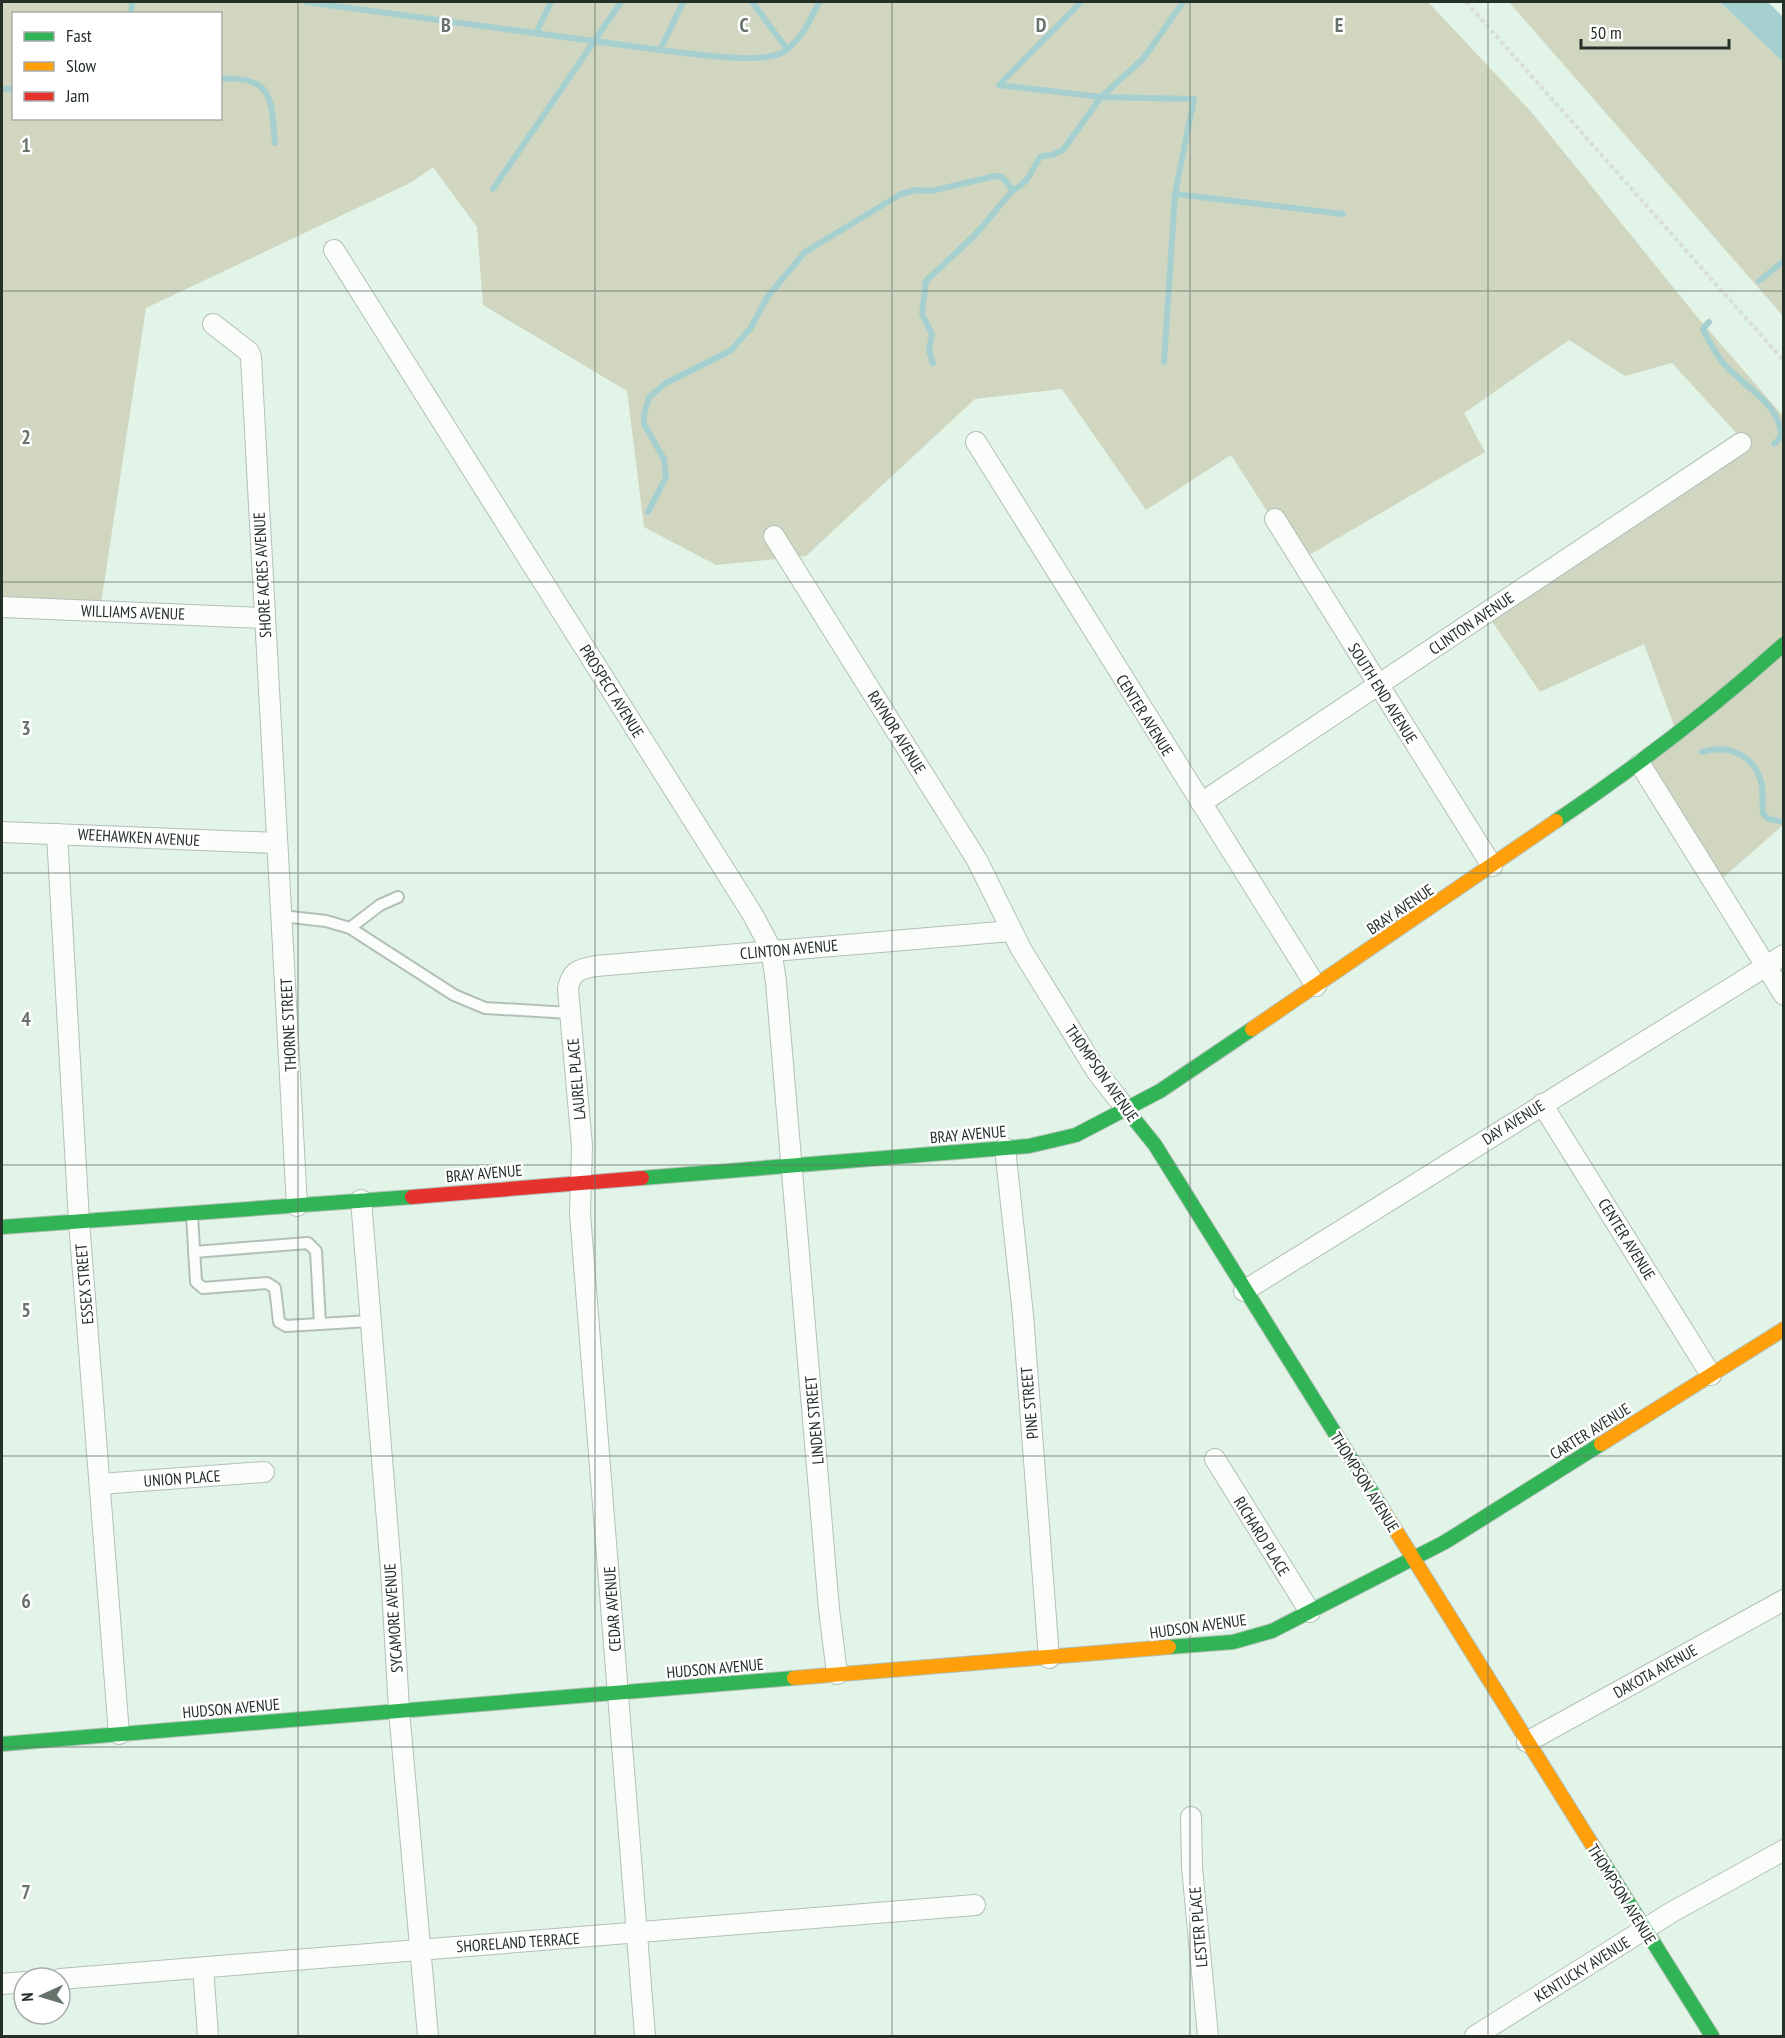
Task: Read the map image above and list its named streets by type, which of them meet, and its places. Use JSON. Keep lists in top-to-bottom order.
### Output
{
  "streets": {
    "street": [
      "SHORE ACRES AVENUE",
      "WILLIAMS AVENUE",
      "CLINTON AVENUE",
      "PROSPECT AVENUE",
      "SOUTH END AVENUE",
      "CENTER AVENUE",
      "RAYNOR AVENUE",
      "WEEHAWKEN AVENUE",
      "BRAY AVENUE",
      "THORNE STREET",
      "THOMPSON AVENUE",
      "LAUREL PLACE",
      "DAY AVENUE",
      "ESSEX STREET",
      "PINE STREET",
      "LINDEN STREET",
      "CARTER AVENUE",
      "UNION PLACE",
      "RICHARD PLACE",
      "CEDAR AVENUE",
      "SYCAMORE AVENUE",
      "HUDSON AVENUE",
      "DAKOTA AVENUE",
      "LESTER PLACE",
      "SHORELAND TERRACE",
      "KENTUCKY AVENUE"
    ]
  },
  "crossings": [
    ["SHORE ACRES AVENUE", "WILLIAMS AVENUE"],
    ["SHORE ACRES AVENUE", "WEEHAWKEN AVENUE"],
    ["SHORE ACRES AVENUE", "THORNE STREET"],
    ["CLINTON AVENUE", "PROSPECT AVENUE"],
    ["CLINTON AVENUE", "SOUTH END AVENUE"],
    ["CLINTON AVENUE", "CENTER AVENUE"],
    ["CLINTON AVENUE", "RAYNOR AVENUE"],
    ["CLINTON AVENUE", "THOMPSON AVENUE"],
    ["CLINTON AVENUE", "LAUREL PLACE"],
    ["PROSPECT AVENUE", "BRAY AVENUE"],
    ["PROSPECT AVENUE", "LINDEN STREET"],
    ["SOUTH END AVENUE", "BRAY AVENUE"],
    ["CENTER AVENUE", "BRAY AVENUE"],
    ["CENTER AVENUE", "DAY AVENUE"],
    ["CENTER AVENUE", "CARTER AVENUE"],
    ["RAYNOR AVENUE", "THOMPSON AVENUE"],
    ["WEEHAWKEN AVENUE", "THORNE STREET"],
    ["WEEHAWKEN AVENUE", "ESSEX STREET"],
    ["BRAY AVENUE", "THORNE STREET"],
    ["BRAY AVENUE", "THOMPSON AVENUE"],
    ["BRAY AVENUE", "LAUREL PLACE"],
    ["BRAY AVENUE", "ESSEX STREET"],
    ["BRAY AVENUE", "PINE STREET"],
    ["BRAY AVENUE", "LINDEN STREET"],
    ["BRAY AVENUE", "CEDAR AVENUE"],
    ["BRAY AVENUE", "SYCAMORE AVENUE"],
    ["THOMPSON AVENUE", "DAY AVENUE"],
    ["THOMPSON AVENUE", "CARTER AVENUE"],
    ["THOMPSON AVENUE", "HUDSON AVENUE"],
    ["THOMPSON AVENUE", "DAKOTA AVENUE"],
    ["THOMPSON AVENUE", "KENTUCKY AVENUE"],
    ["LAUREL PLACE", "CEDAR AVENUE"],
    ["ESSEX STREET", "UNION PLACE"],
    ["ESSEX STREET", "HUDSON AVENUE"],
    ["PINE STREET", "HUDSON AVENUE"],
    ["LINDEN STREET", "HUDSON AVENUE"],
    ["CARTER AVENUE", "HUDSON AVENUE"],
    ["RICHARD PLACE", "HUDSON AVENUE"],
    ["CEDAR AVENUE", "HUDSON AVENUE"],
    ["CEDAR AVENUE", "SHORELAND TERRACE"],
    ["SYCAMORE AVENUE", "HUDSON AVENUE"],
    ["SYCAMORE AVENUE", "SHORELAND TERRACE"]
  ],
  "legend": ["Fast", "Slow", "Jam"],
  "scale_bar": "50 m",
  "north": "left",
  "grid": {
    "columns": [
      "B",
      "C",
      "D",
      "E"
    ],
    "rows": [
      "1",
      "2",
      "3",
      "4",
      "5",
      "6",
      "7"
    ]
  }
}
